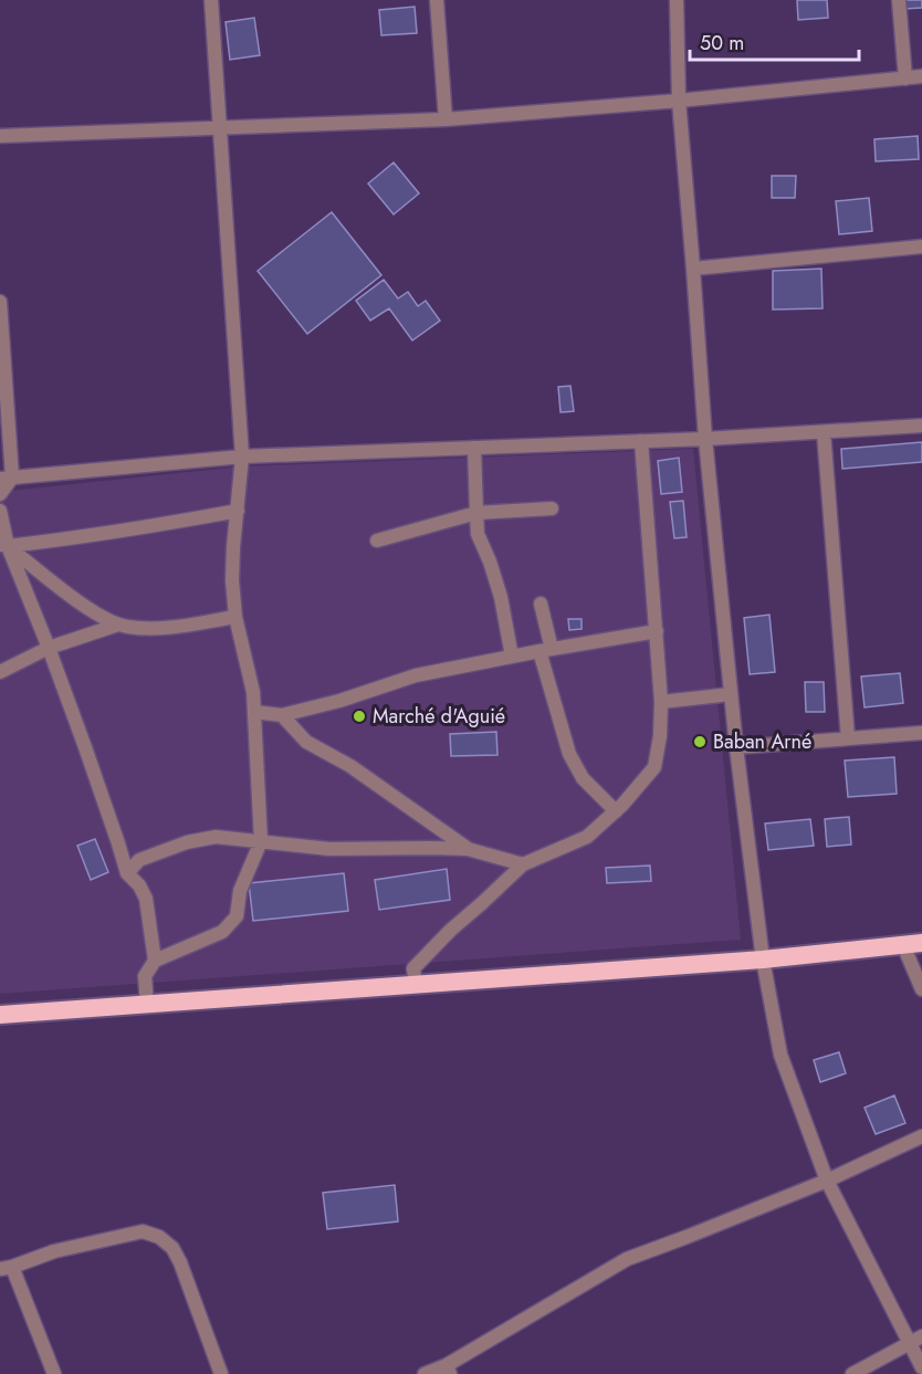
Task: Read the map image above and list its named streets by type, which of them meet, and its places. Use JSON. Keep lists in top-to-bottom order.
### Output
{
  "places": ["Marché d'Aguié", "Baban Arné"],
  "scale_bar": "50 m"
}
